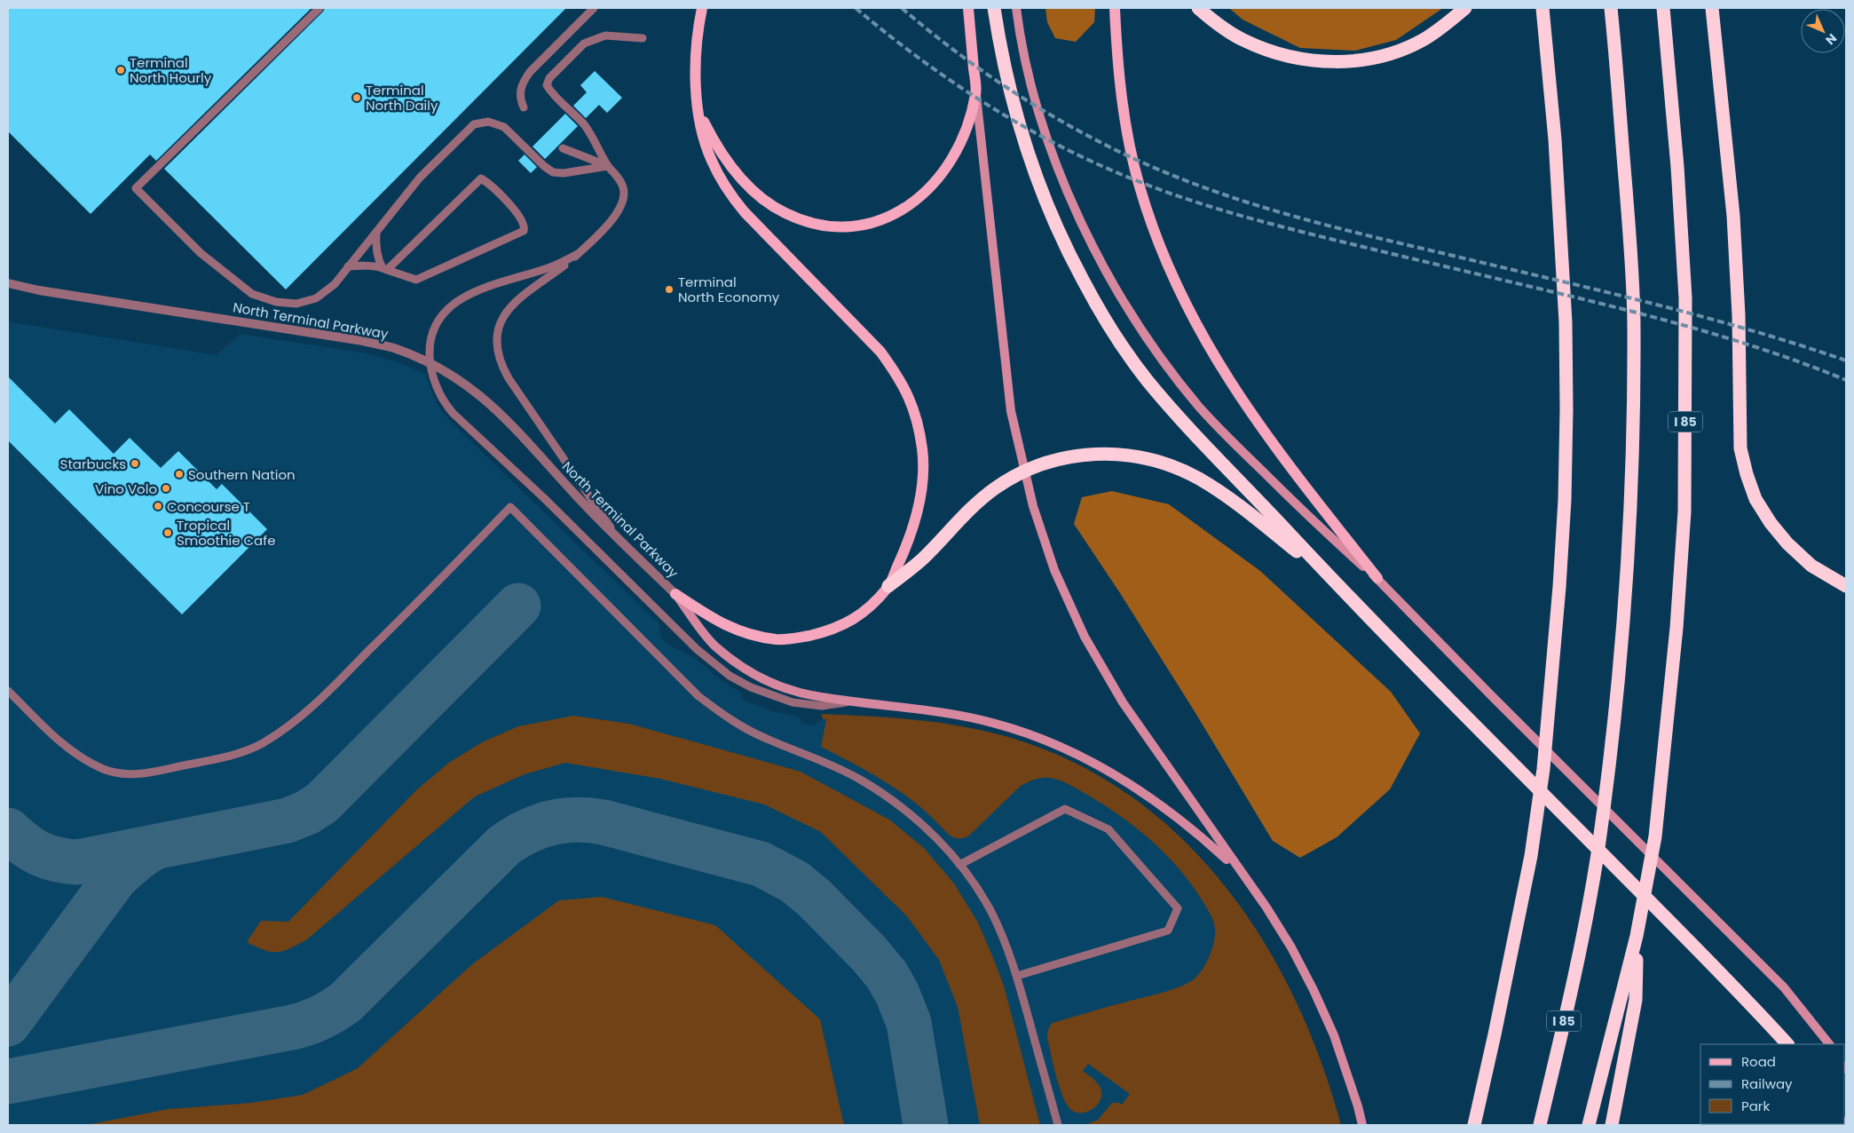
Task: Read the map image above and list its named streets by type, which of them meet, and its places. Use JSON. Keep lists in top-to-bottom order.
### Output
{
  "streets": {
    "highway": ["I 85"],
    "street": ["North Terminal Parkway"]
  },
  "places": [
    "Terminal North Hourly",
    "Terminal North Daily",
    "Terminal North Economy",
    "Starbucks",
    "Southern Nation",
    "Vino Volo",
    "Concourse T",
    "Tropical Smoothie Cafe"
  ],
  "legend": ["Road", "Railway", "Park"],
  "north": "bottom right"
}
